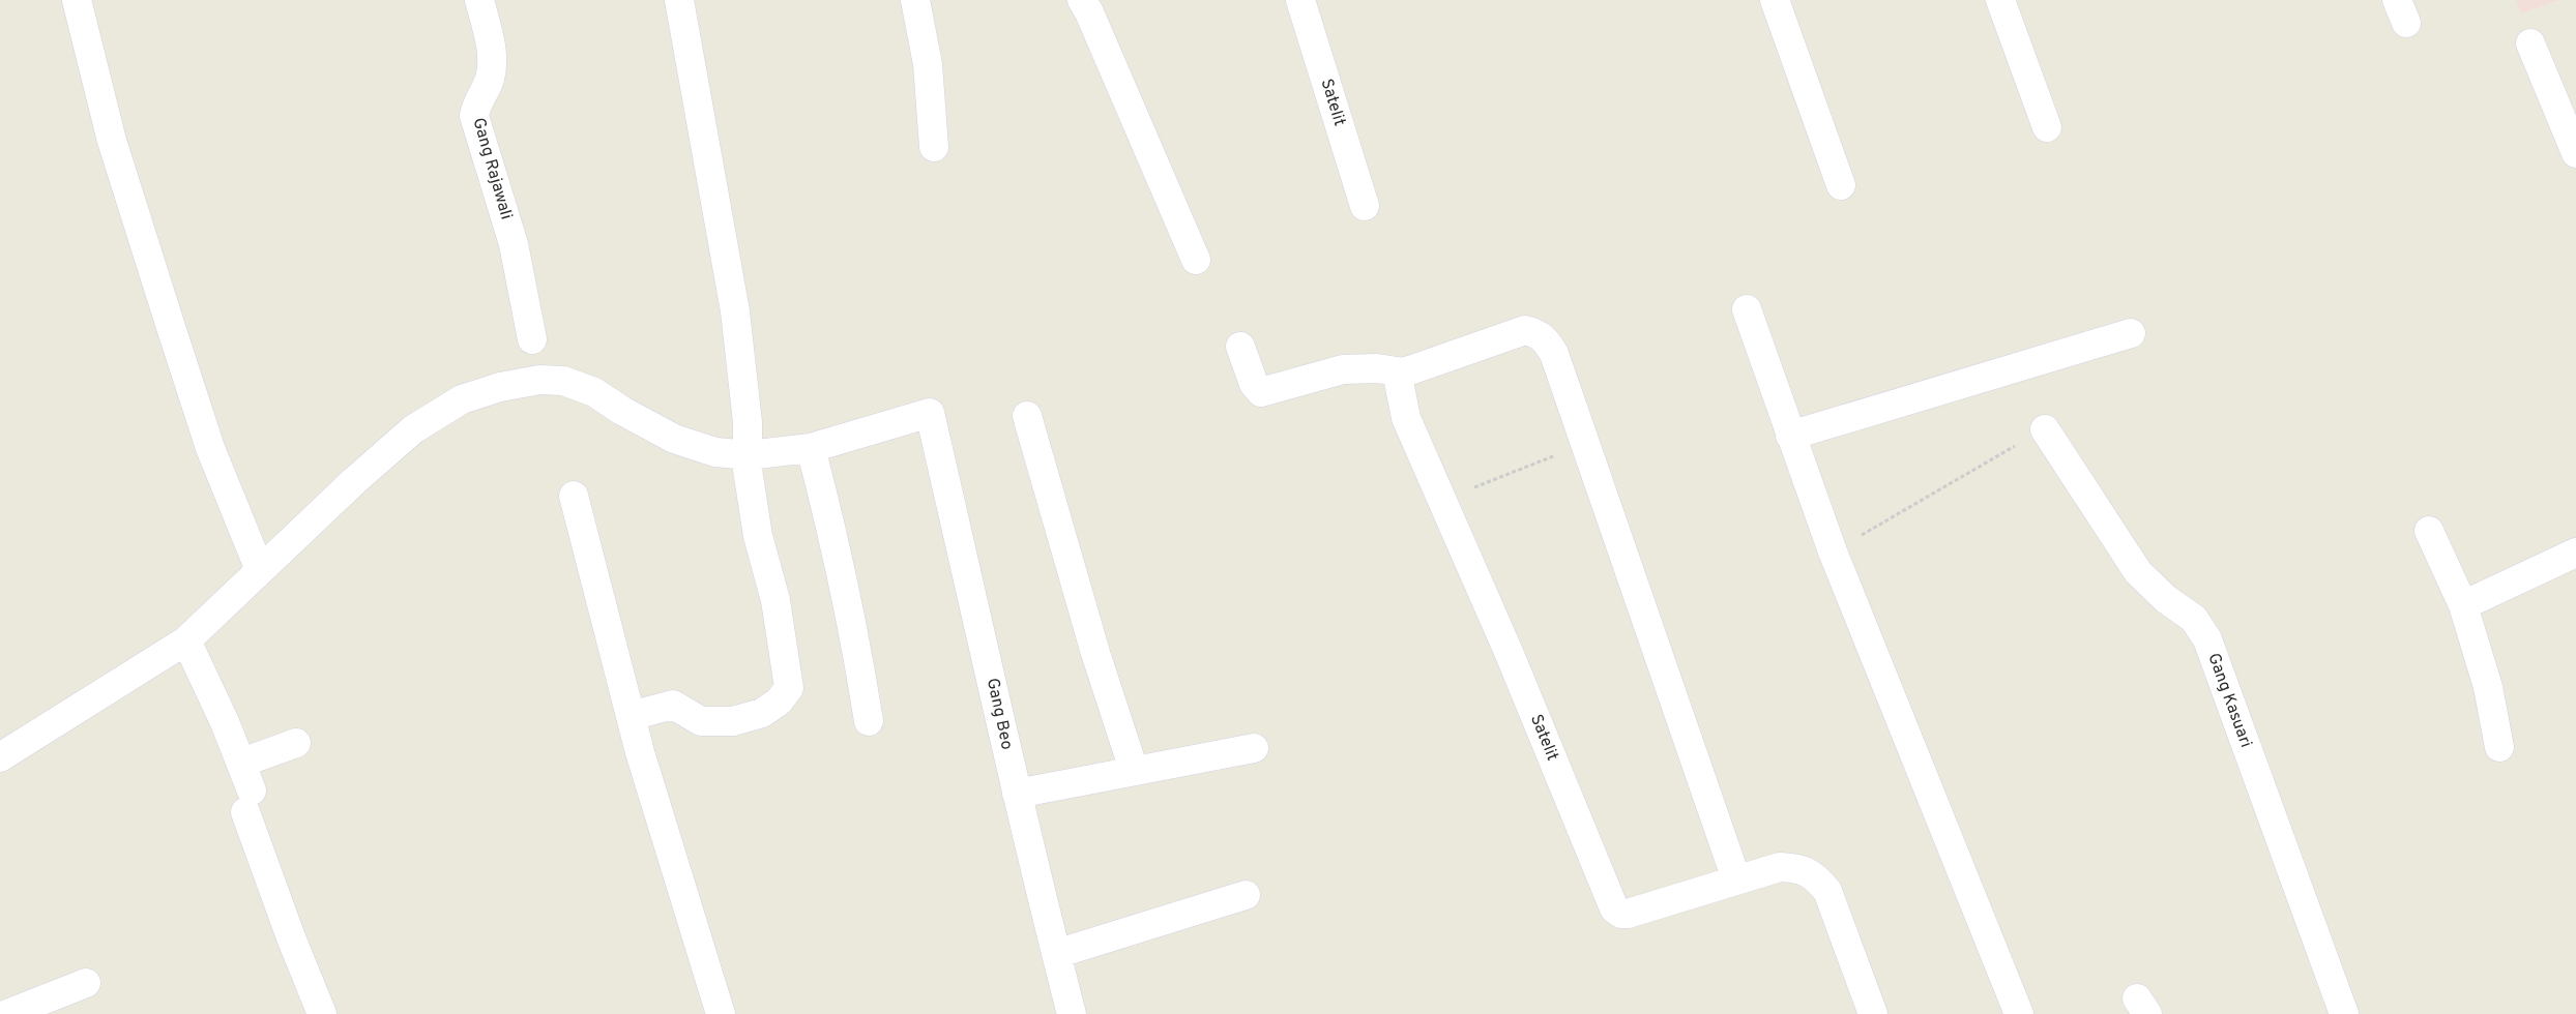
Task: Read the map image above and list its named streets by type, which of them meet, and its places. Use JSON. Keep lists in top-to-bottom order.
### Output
{
  "streets": {
    "street": [
      "Satelit",
      "Gang Rajawali",
      "Gang Kasuari",
      "Gang Beo"
    ]
  }
}
